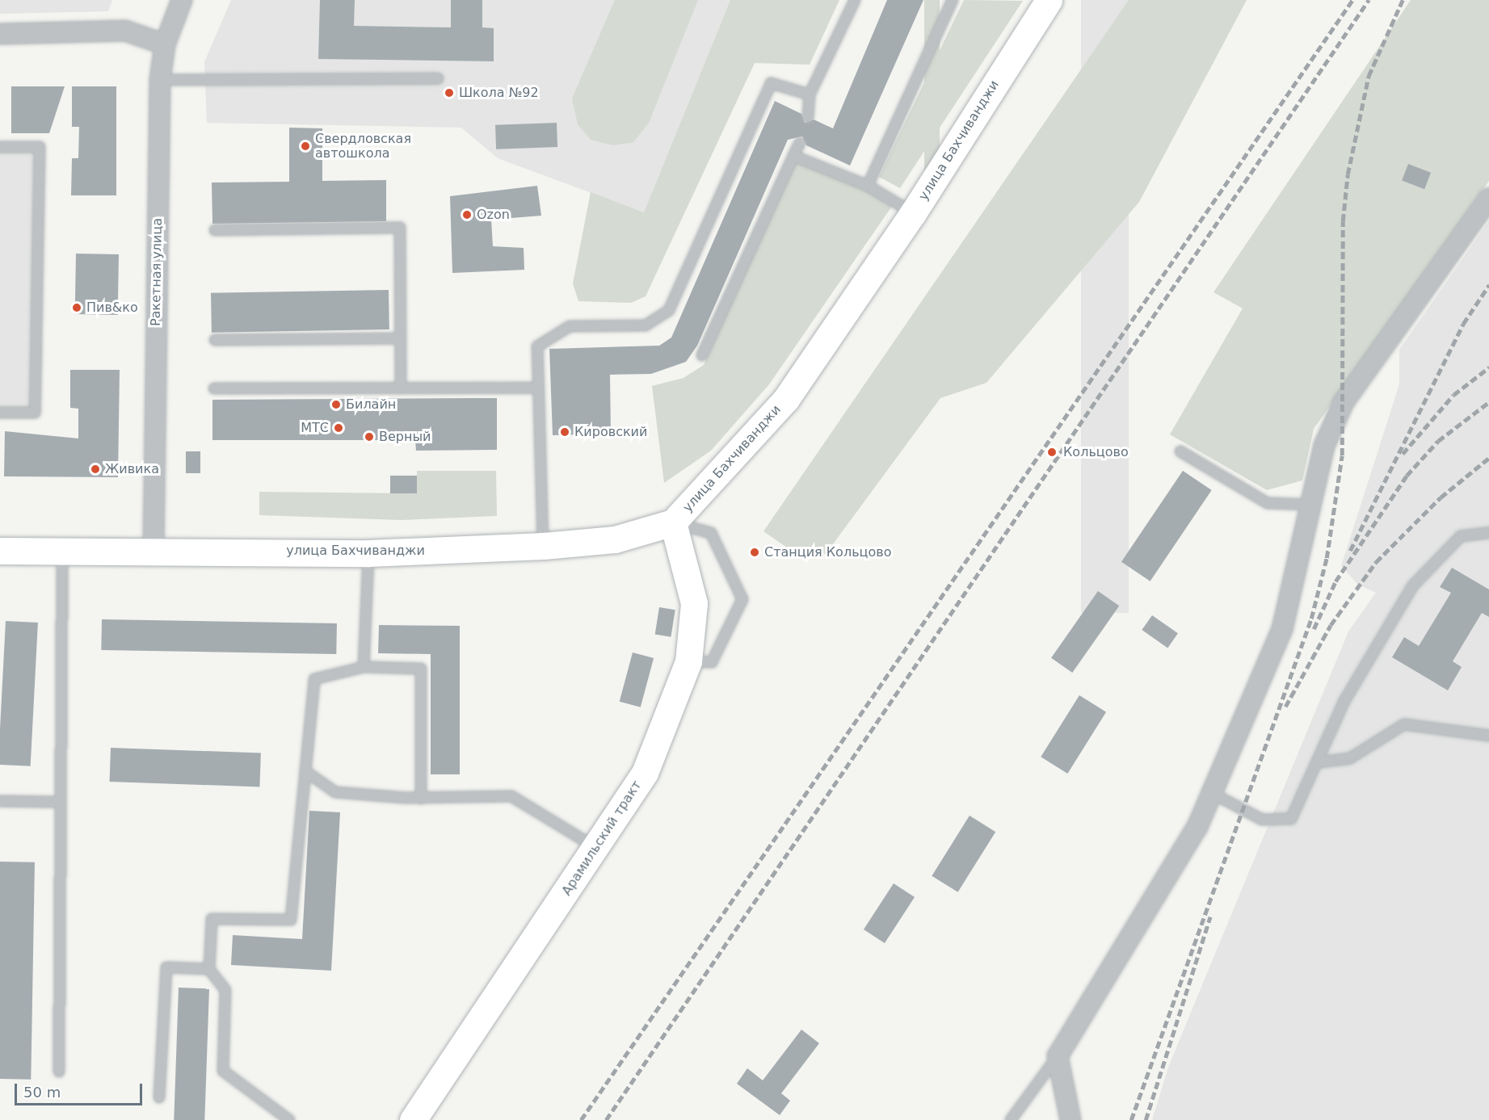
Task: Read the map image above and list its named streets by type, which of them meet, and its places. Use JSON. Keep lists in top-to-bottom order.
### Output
{
  "streets": {
    "main road": ["улица Бахчиванджи", "Арамильский тракт"],
    "street": ["Ракетная улица"]
  },
  "crossings": [
    ["улица Бахчиванджи", "Ракетная улица"],
    ["улица Бахчиванджи", "Арамильский тракт"]
  ],
  "places": [
    "Школа №92",
    "Свердловская автошкола",
    "Ozon",
    "Пив&ко",
    "Билайн",
    "МТС",
    "Кировский",
    "Верный",
    "Кольцово",
    "Живика",
    "Станция Кольцово"
  ],
  "scale_bar": "50 m"
}
